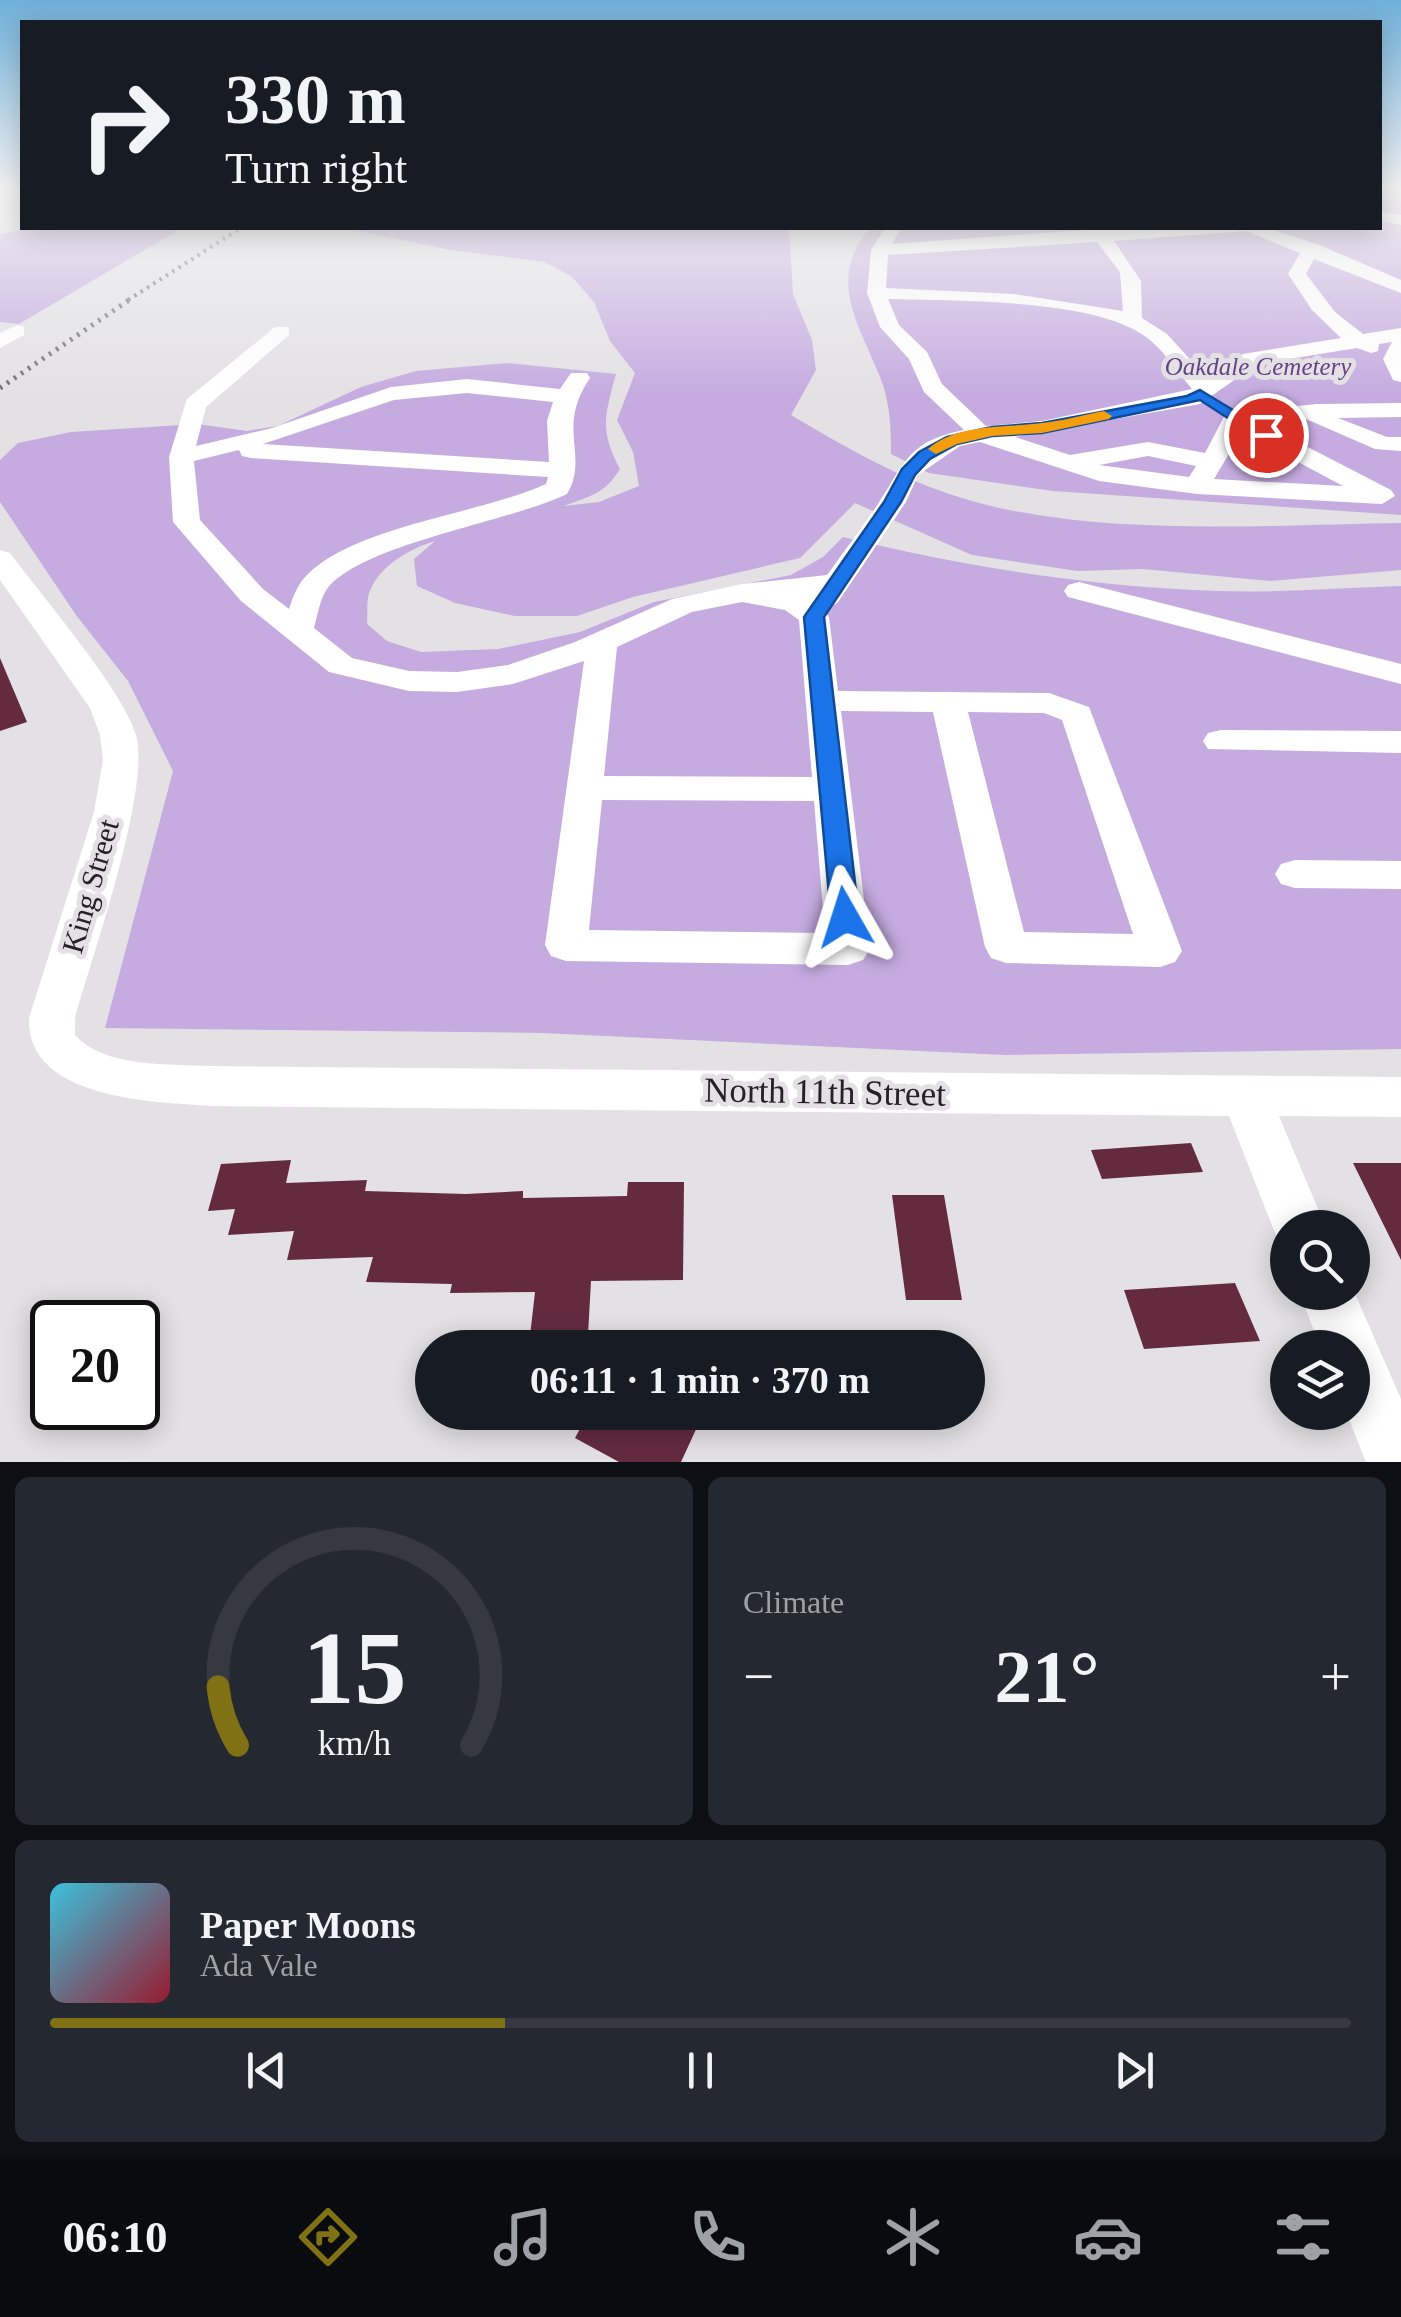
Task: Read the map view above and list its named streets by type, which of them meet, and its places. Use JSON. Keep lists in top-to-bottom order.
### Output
{
  "streets": {
    "street": ["King Street", "North 11th Street"]
  },
  "crossings": [
    ["King Street", "North 11th Street"]
  ],
  "parks": ["Oakdale Cemetery"],
  "page": {
    "turn": ["330 m", "Turn right"],
    "limit": "20",
    "trip": "06:11 · 1 min · 370 m",
    "tile": "Climate",
    "heat": ["−", "21°", "+"],
    "song": ["Paper Moons", "Ada Vale"],
    "tabs": "06:10",
    "gauge": ["15", "km/h"]
  }
}
